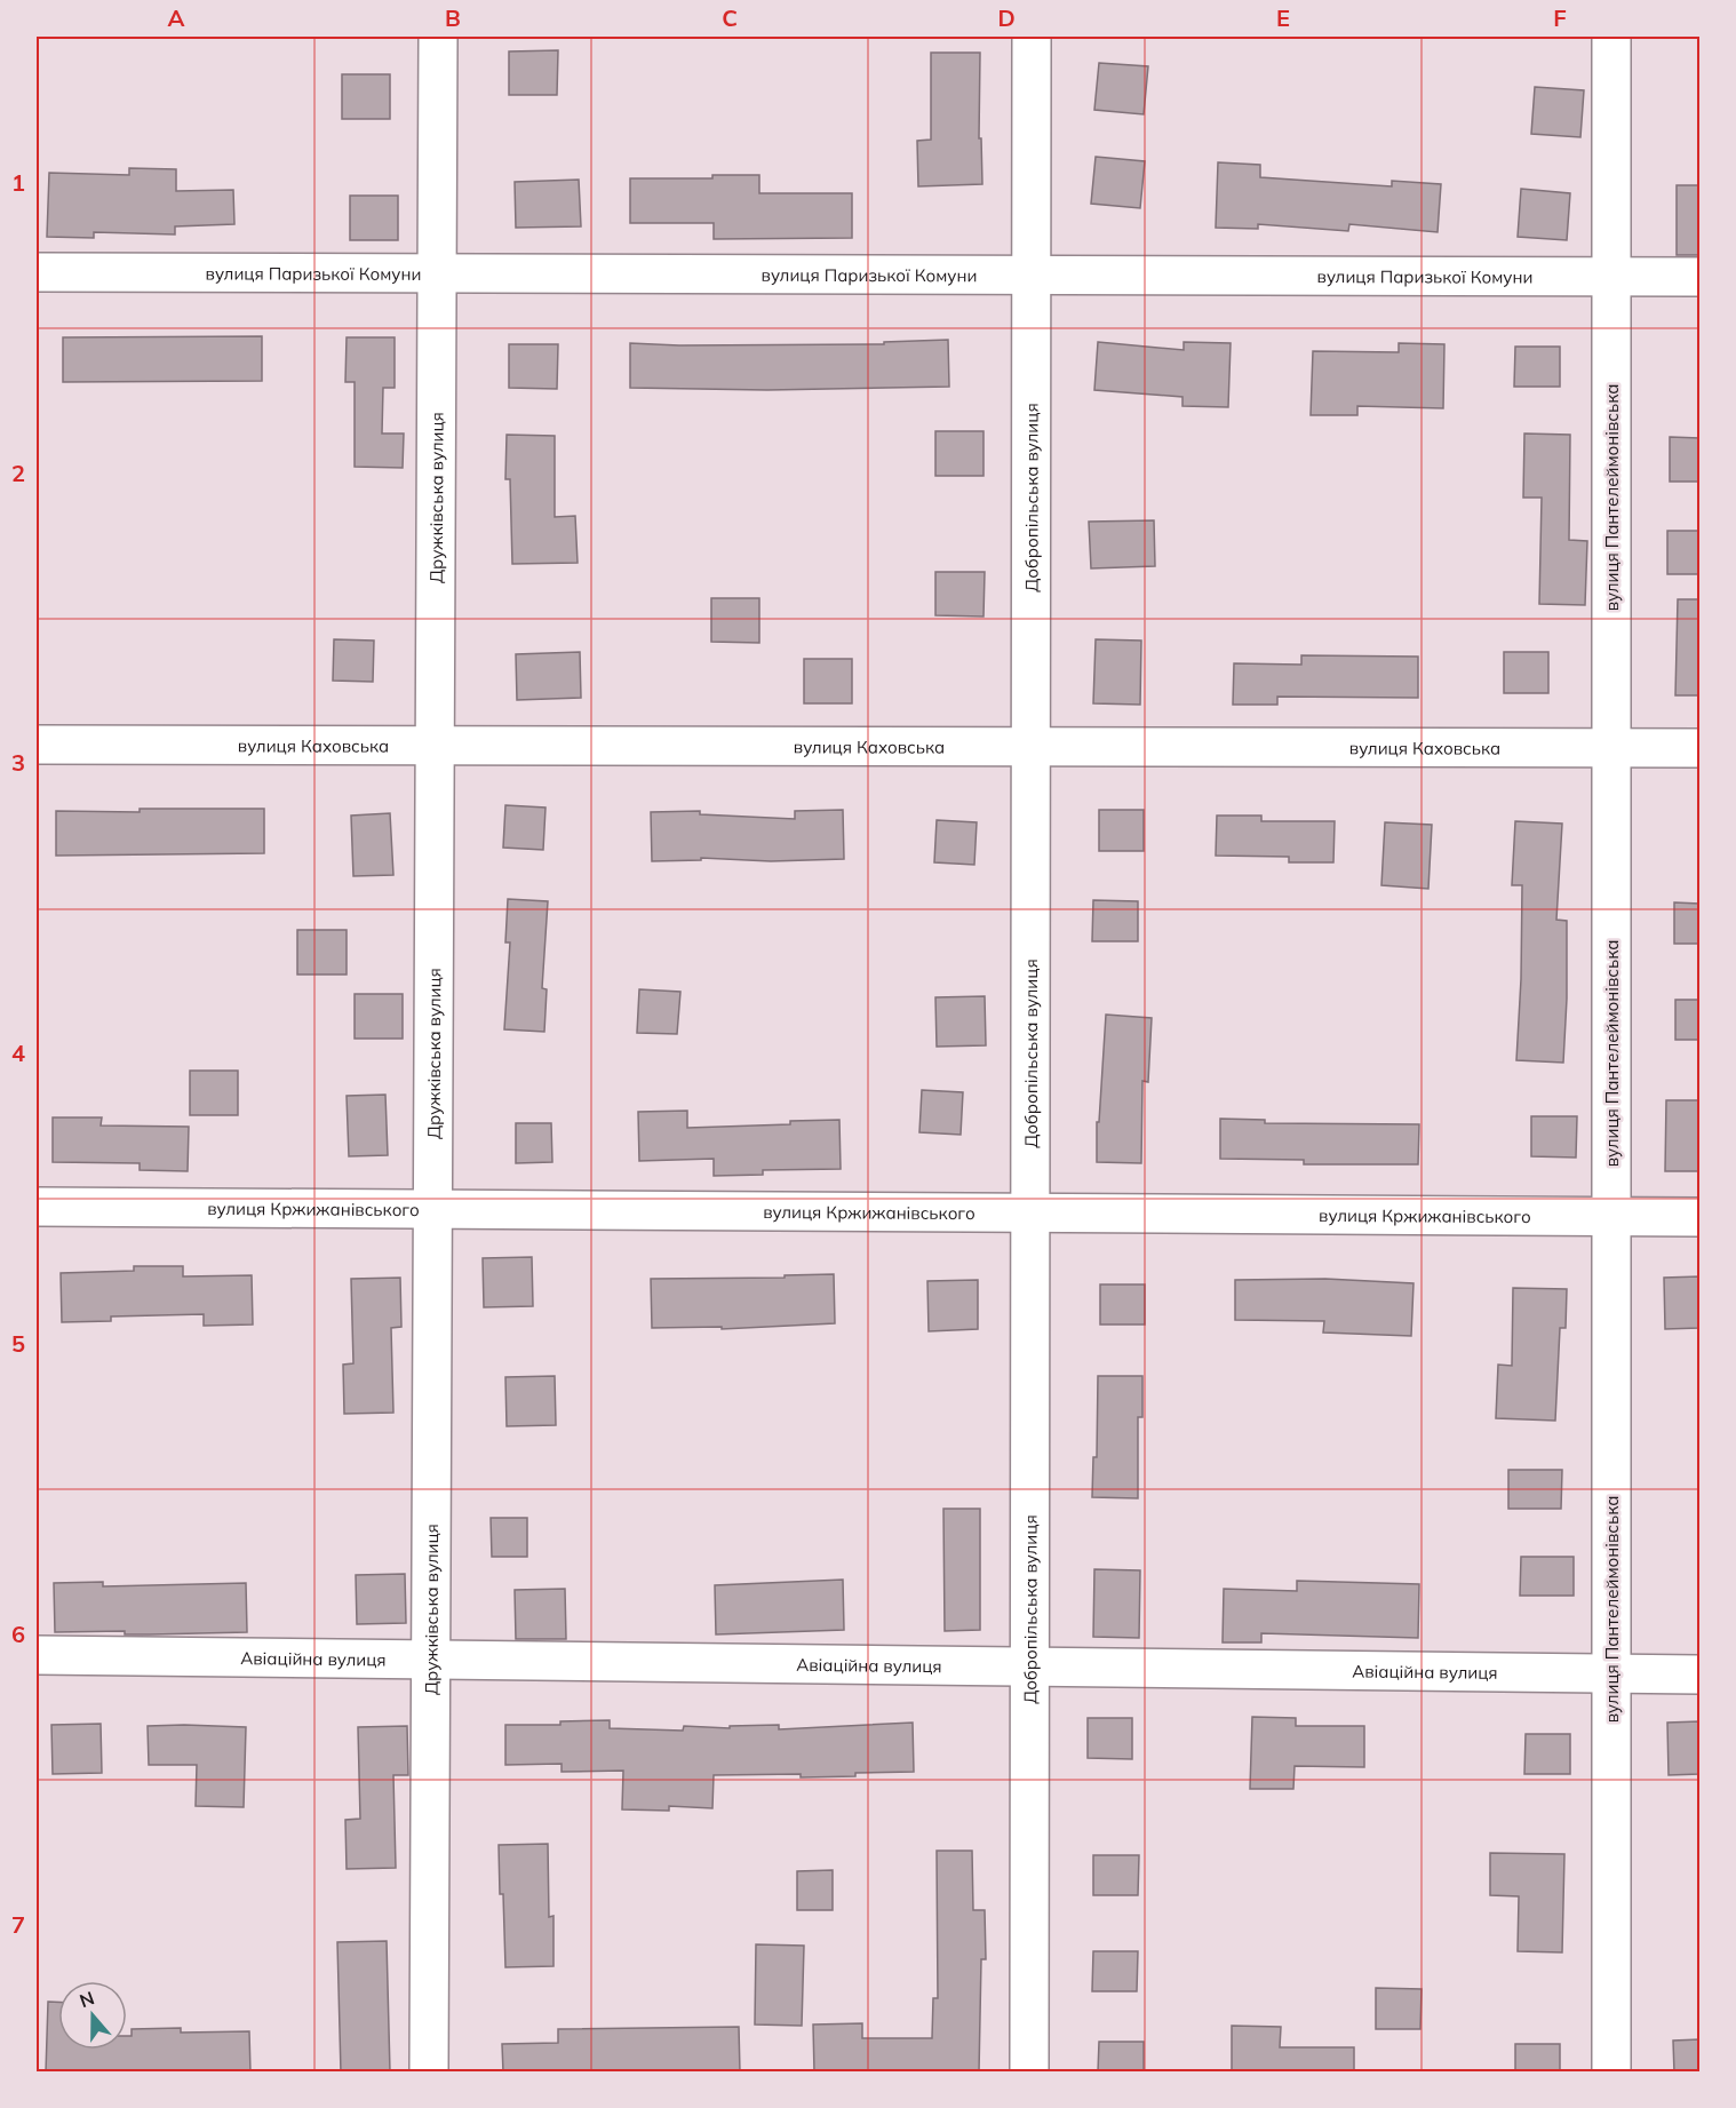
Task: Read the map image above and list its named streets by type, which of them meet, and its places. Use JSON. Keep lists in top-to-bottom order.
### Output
{
  "streets": {
    "street": [
      "вулиця Паризької Комуни",
      "вулиця Пантелеймонівська",
      "Дружківська вулиця",
      "Добропільська вулиця",
      "вулиця Каховська",
      "вулиця Кржижанівського",
      "Авіаційна вулиця"
    ]
  },
  "crossings": [
    ["вулиця Паризької Комуни", "вулиця Пантелеймонівська"],
    ["вулиця Паризької Комуни", "Дружківська вулиця"],
    ["вулиця Паризької Комуни", "Добропільська вулиця"],
    ["вулиця Пантелеймонівська", "вулиця Каховська"],
    ["вулиця Пантелеймонівська", "вулиця Кржижанівського"],
    ["вулиця Пантелеймонівська", "Авіаційна вулиця"],
    ["Дружківська вулиця", "вулиця Каховська"],
    ["Дружківська вулиця", "вулиця Кржижанівського"],
    ["Дружківська вулиця", "Авіаційна вулиця"],
    ["Добропільська вулиця", "вулиця Каховська"],
    ["Добропільська вулиця", "вулиця Кржижанівського"],
    ["Добропільська вулиця", "Авіаційна вулиця"]
  ],
  "north": "top",
  "grid": {
    "columns": [
      "A",
      "B",
      "C",
      "D",
      "E",
      "F"
    ],
    "rows": [
      "1",
      "2",
      "3",
      "4",
      "5",
      "6",
      "7"
    ]
  }
}
